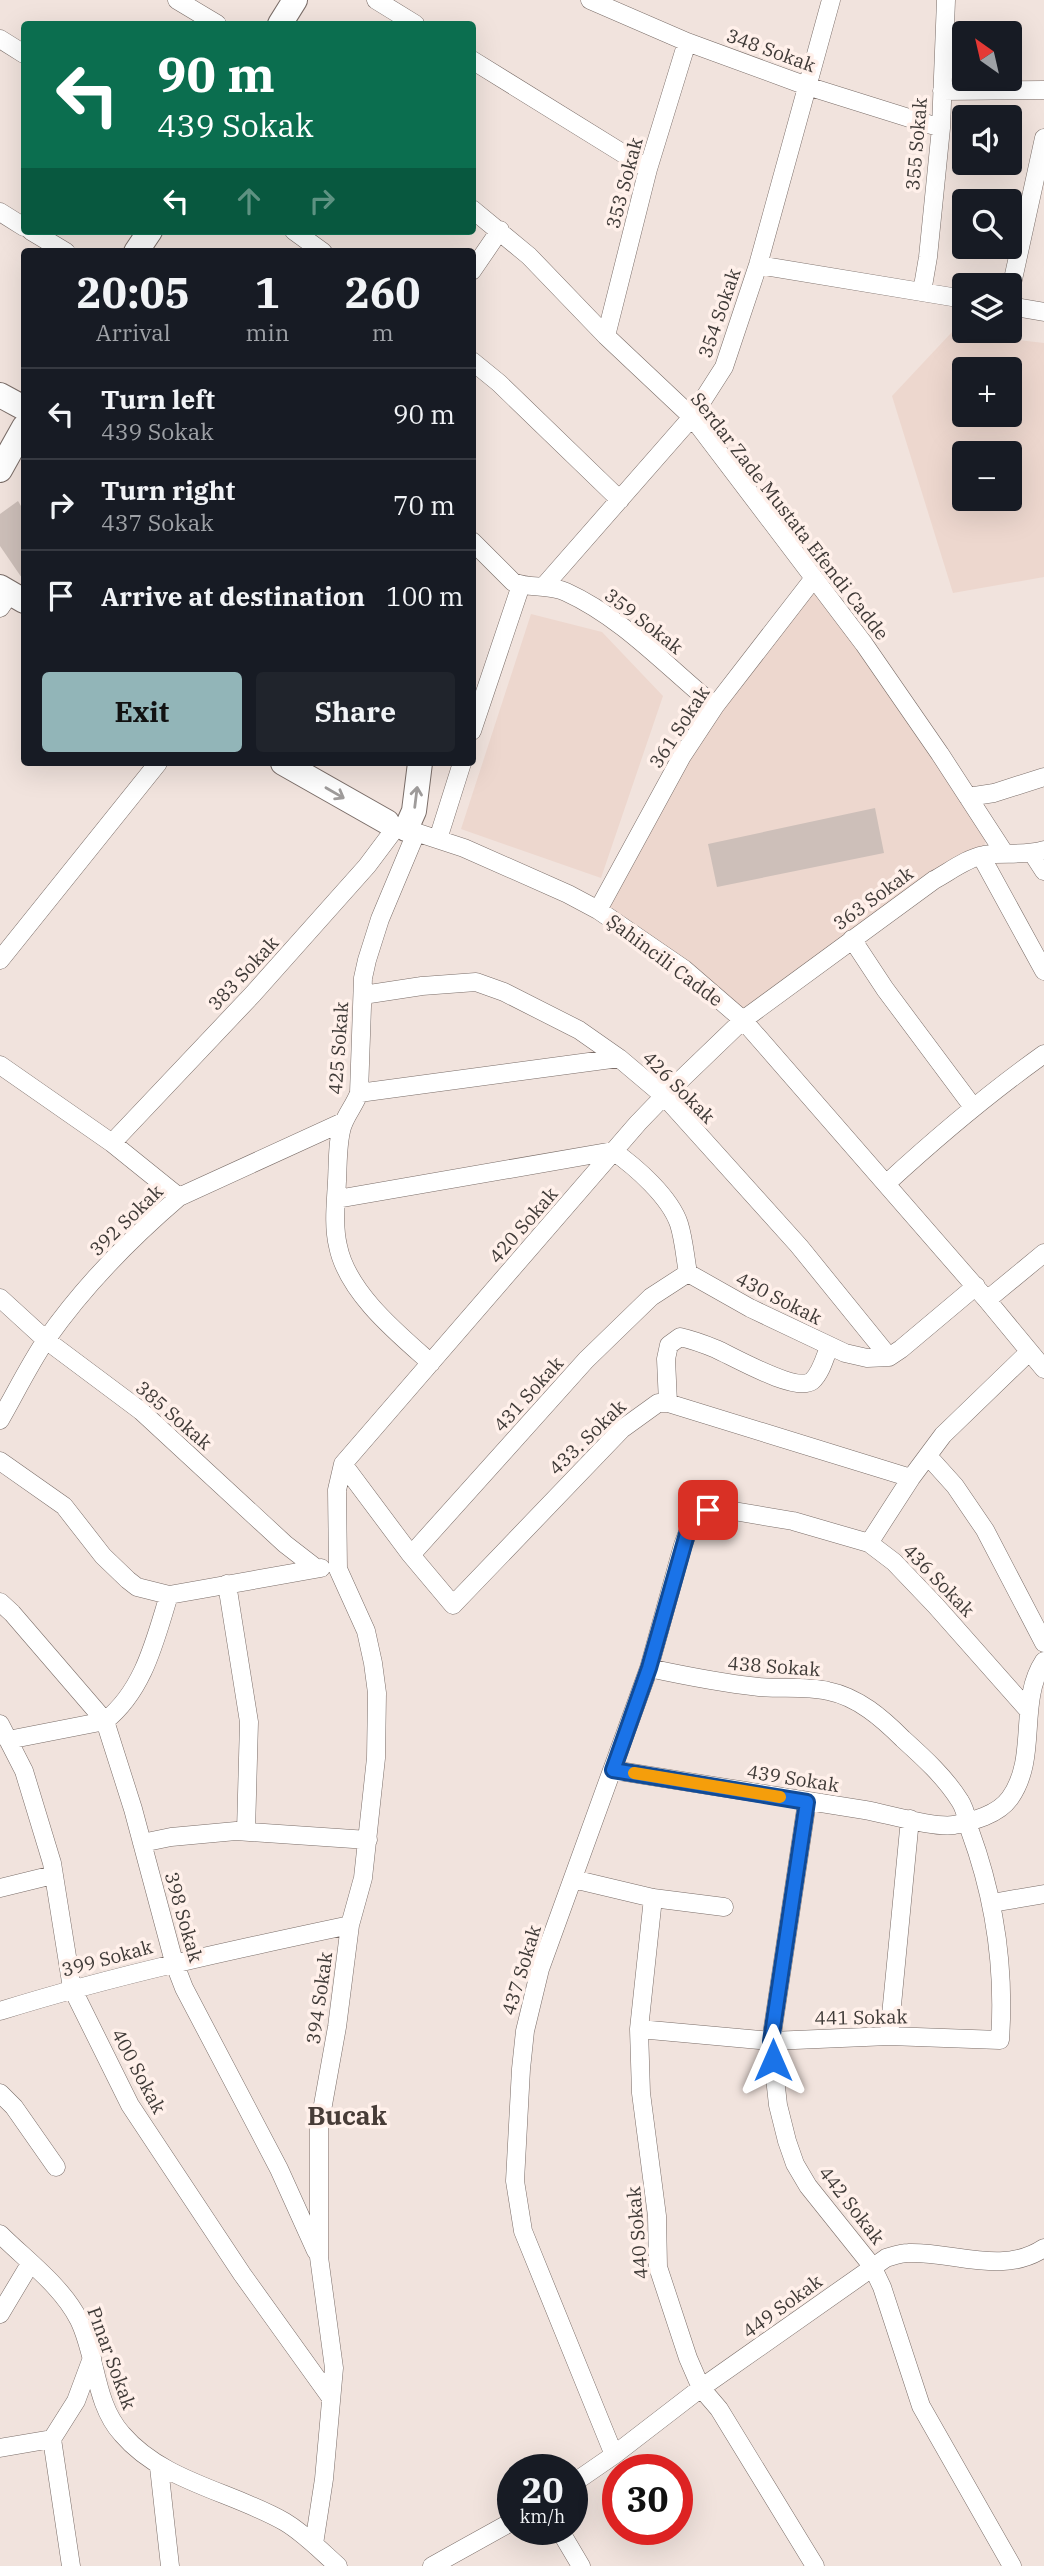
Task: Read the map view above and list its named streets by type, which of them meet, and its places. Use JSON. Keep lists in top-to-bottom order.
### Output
{
  "streets": {
    "street": [
      "348 Sokak",
      "355 Sokak",
      "353 Sokak",
      "354 Sokak",
      "Serdar Zade Mustata Efendi Cadde",
      "359 Sokak",
      "361 Sokak",
      "363 Sokak",
      "Şahincili Cadde",
      "383 Sokak",
      "425 Sokak",
      "426 Sokak",
      "392 Sokak",
      "420 Sokak",
      "430 Sokak",
      "431 Sokak",
      "385 Sokak",
      "433. Sokak",
      "436 Sokak",
      "438 Sokak",
      "439 Sokak",
      "398 Sokak",
      "399 Sokak",
      "437 Sokak",
      "394 Sokak",
      "441 Sokak",
      "400 Sokak",
      "442 Sokak",
      "440 Sokak",
      "449 Sokak",
      "Pınar Sokak"
    ]
  },
  "crossings": [
    ["348 Sokak", "355 Sokak"],
    ["348 Sokak", "353 Sokak"],
    ["348 Sokak", "354 Sokak"],
    ["353 Sokak", "Serdar Zade Mustata Efendi Cadde"],
    ["354 Sokak", "Serdar Zade Mustata Efendi Cadde"],
    ["354 Sokak", "359 Sokak"],
    ["Serdar Zade Mustata Efendi Cadde", "361 Sokak"],
    ["Serdar Zade Mustata Efendi Cadde", "363 Sokak"],
    ["359 Sokak", "361 Sokak"],
    ["361 Sokak", "Şahincili Cadde"],
    ["363 Sokak", "Şahincili Cadde"],
    ["363 Sokak", "420 Sokak"],
    ["Şahincili Cadde", "383 Sokak"],
    ["Şahincili Cadde", "425 Sokak"],
    ["Şahincili Cadde", "420 Sokak"],
    ["383 Sokak", "425 Sokak"],
    ["425 Sokak", "426 Sokak"],
    ["425 Sokak", "392 Sokak"],
    ["425 Sokak", "420 Sokak"],
    ["426 Sokak", "420 Sokak"],
    ["426 Sokak", "430 Sokak"],
    ["392 Sokak", "385 Sokak"],
    ["420 Sokak", "394 Sokak"],
    ["430 Sokak", "431 Sokak"],
    ["431 Sokak", "433. Sokak"],
    ["436 Sokak", "439 Sokak"],
    ["436 Sokak", "437 Sokak"],
    ["438 Sokak", "439 Sokak"],
    ["438 Sokak", "437 Sokak"],
    ["438 Sokak", "441 Sokak"],
    ["439 Sokak", "437 Sokak"],
    ["439 Sokak", "442 Sokak"],
    ["398 Sokak", "399 Sokak"],
    ["398 Sokak", "394 Sokak"],
    ["399 Sokak", "394 Sokak"],
    ["399 Sokak", "400 Sokak"],
    ["394 Sokak", "400 Sokak"],
    ["394 Sokak", "Pınar Sokak"],
    ["441 Sokak", "442 Sokak"],
    ["441 Sokak", "440 Sokak"],
    ["442 Sokak", "449 Sokak"],
    ["440 Sokak", "449 Sokak"]
  ],
  "districts": ["Bucak"],
  "north": "top left",
  "page": {
    "map_buttons": ["+", "−"],
    "turn": ["90 m", "439 Sokak"],
    "eta": [
      "20:05",
      "Arrival",
      "1",
      "min",
      "260",
      "m"
    ],
    "list": [
      {
        "name": "Turn left",
        "note": "439 Sokak",
        "value": "90 m"
      },
      {
        "name": "Turn right",
        "note": "437 Sokak",
        "value": "70 m"
      },
      {
        "name": "Arrive at destination",
        "value": "100 m"
      }
    ],
    "buttons": ["Exit", "Share"],
    "speed": "20 km/h",
    "limit": "30"
  }
}
